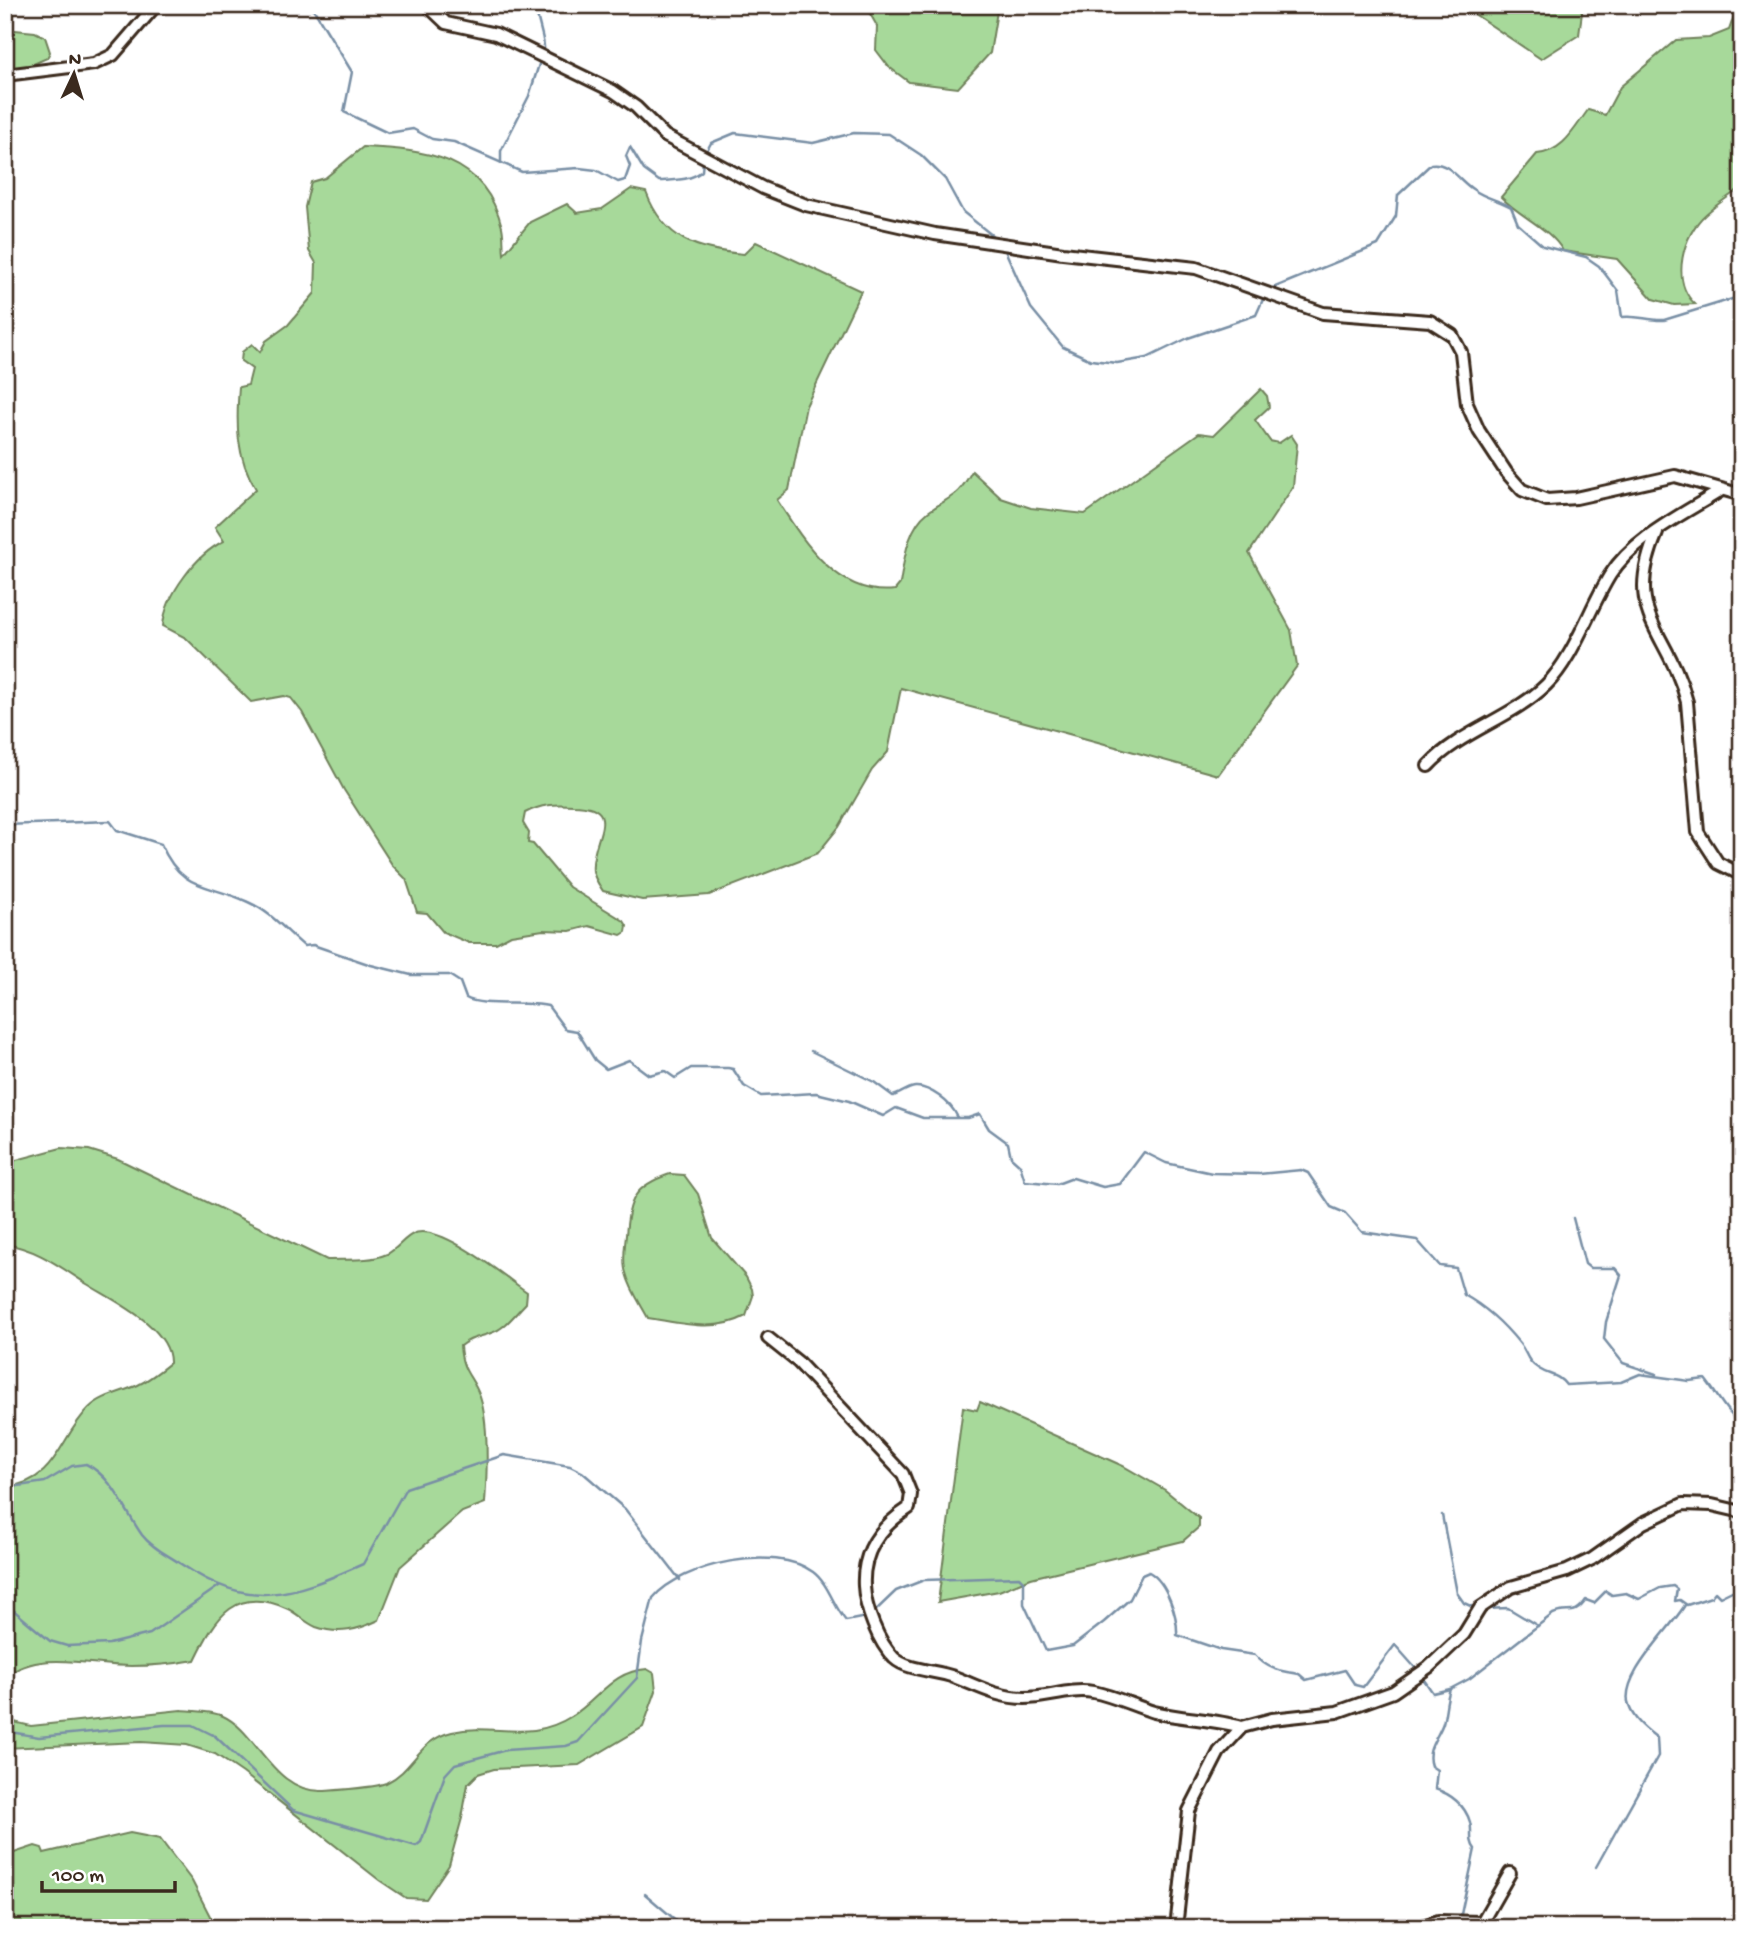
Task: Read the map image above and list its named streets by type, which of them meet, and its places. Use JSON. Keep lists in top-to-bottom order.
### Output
{
  "scale_bar": "100 m",
  "north": "top"
}
